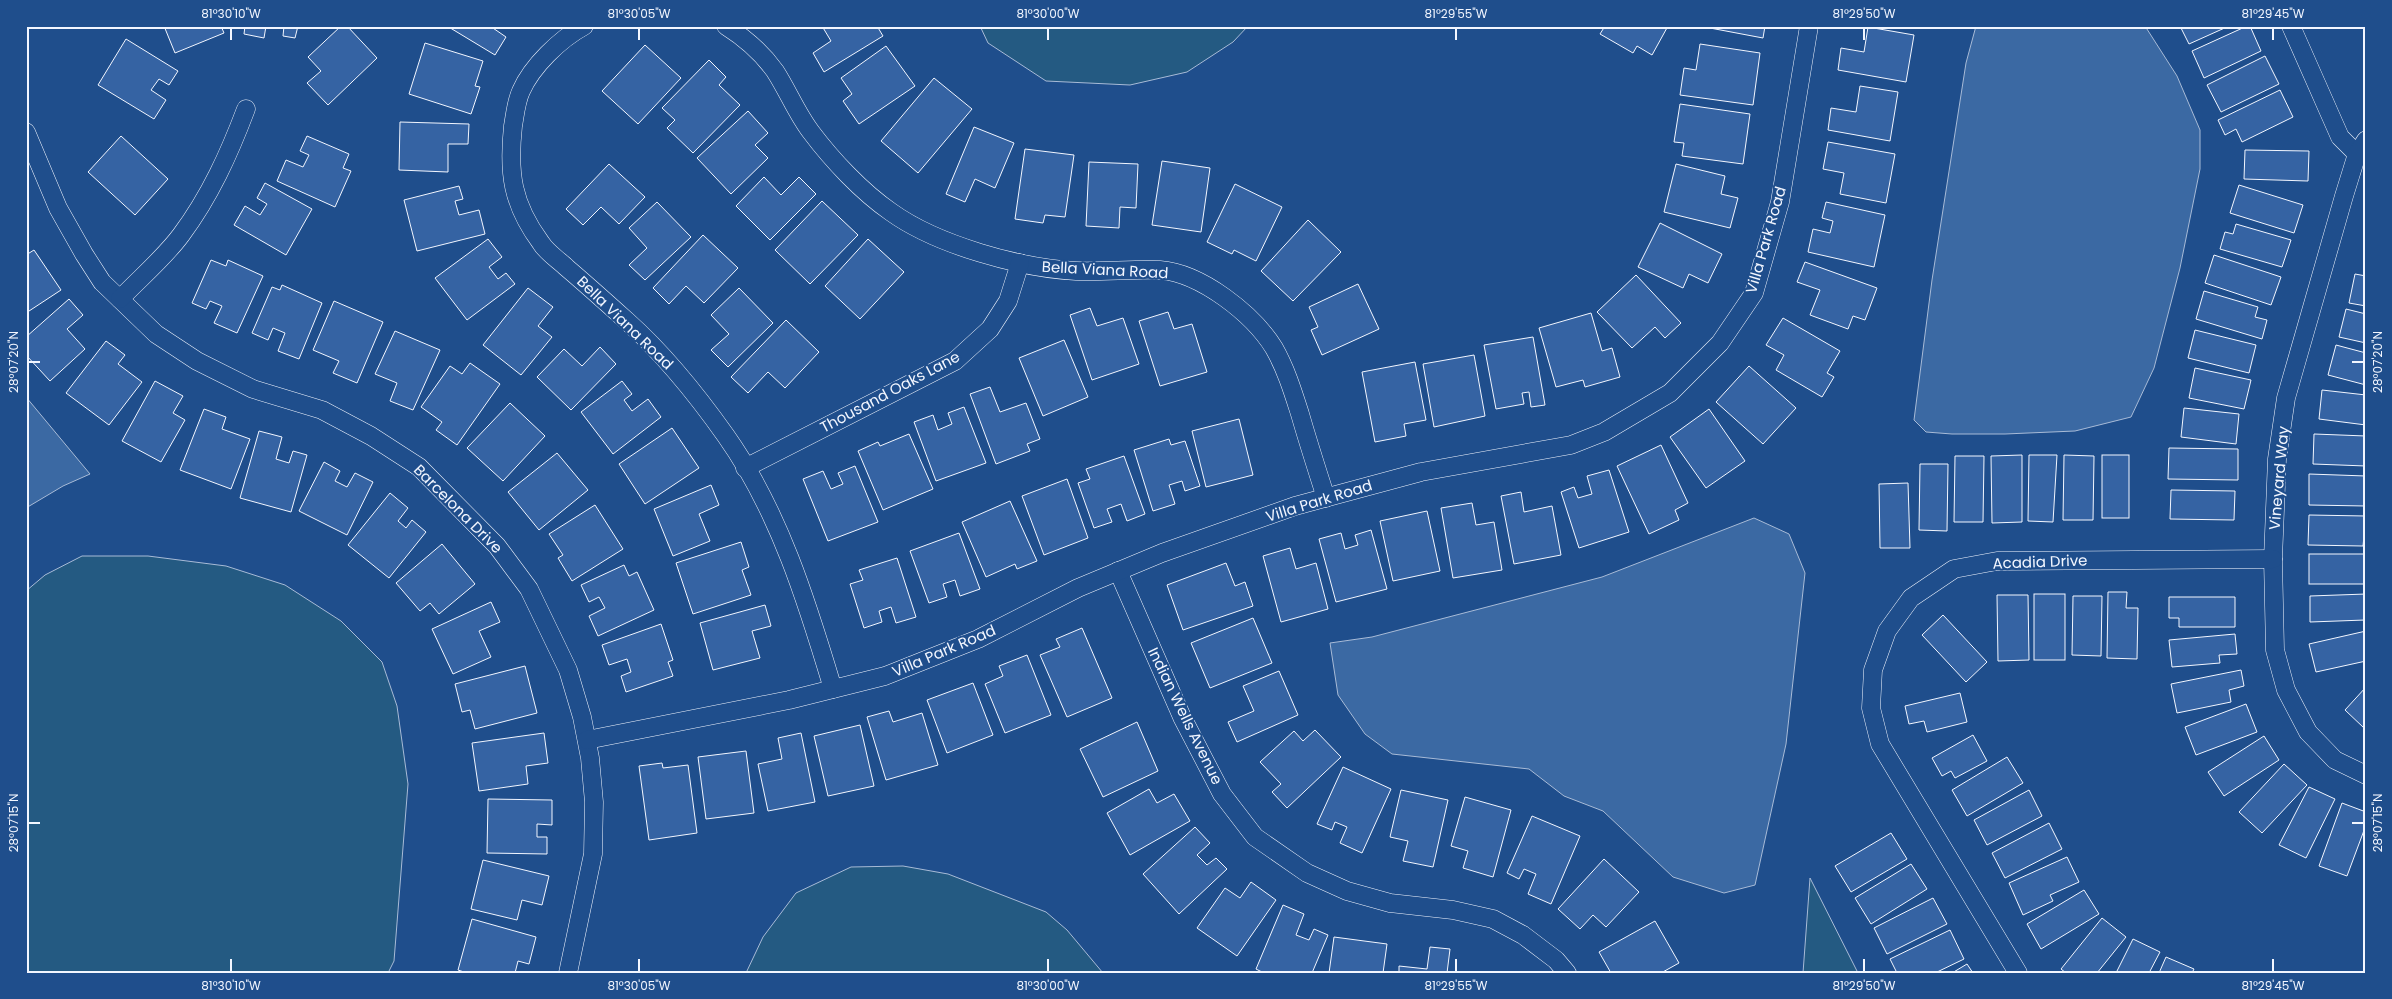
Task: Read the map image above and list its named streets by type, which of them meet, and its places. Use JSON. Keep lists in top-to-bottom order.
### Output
{
  "streets": {
    "street": [
      "Villa Park Road",
      "Bella Viana Road",
      "Thousand Oaks Lane",
      "Vineyard Way",
      "Barcelona Drive",
      "Acadia Drive",
      "Indian Wells Avenue"
    ]
  },
  "crossings": [
    ["Villa Park Road", "Bella Viana Road"],
    ["Villa Park Road", "Barcelona Drive"],
    ["Villa Park Road", "Indian Wells Avenue"],
    ["Bella Viana Road", "Thousand Oaks Lane"],
    ["Vineyard Way", "Acadia Drive"]
  ],
  "coordinates": [
    "81°30'10\"W",
    "81°30'05\"W",
    "81°30'00\"W",
    "81°29'55\"W",
    "81°29'50\"W",
    "81°29'45\"W",
    "28°07'20\"N",
    "28°07'15\"N"
  ]
}
